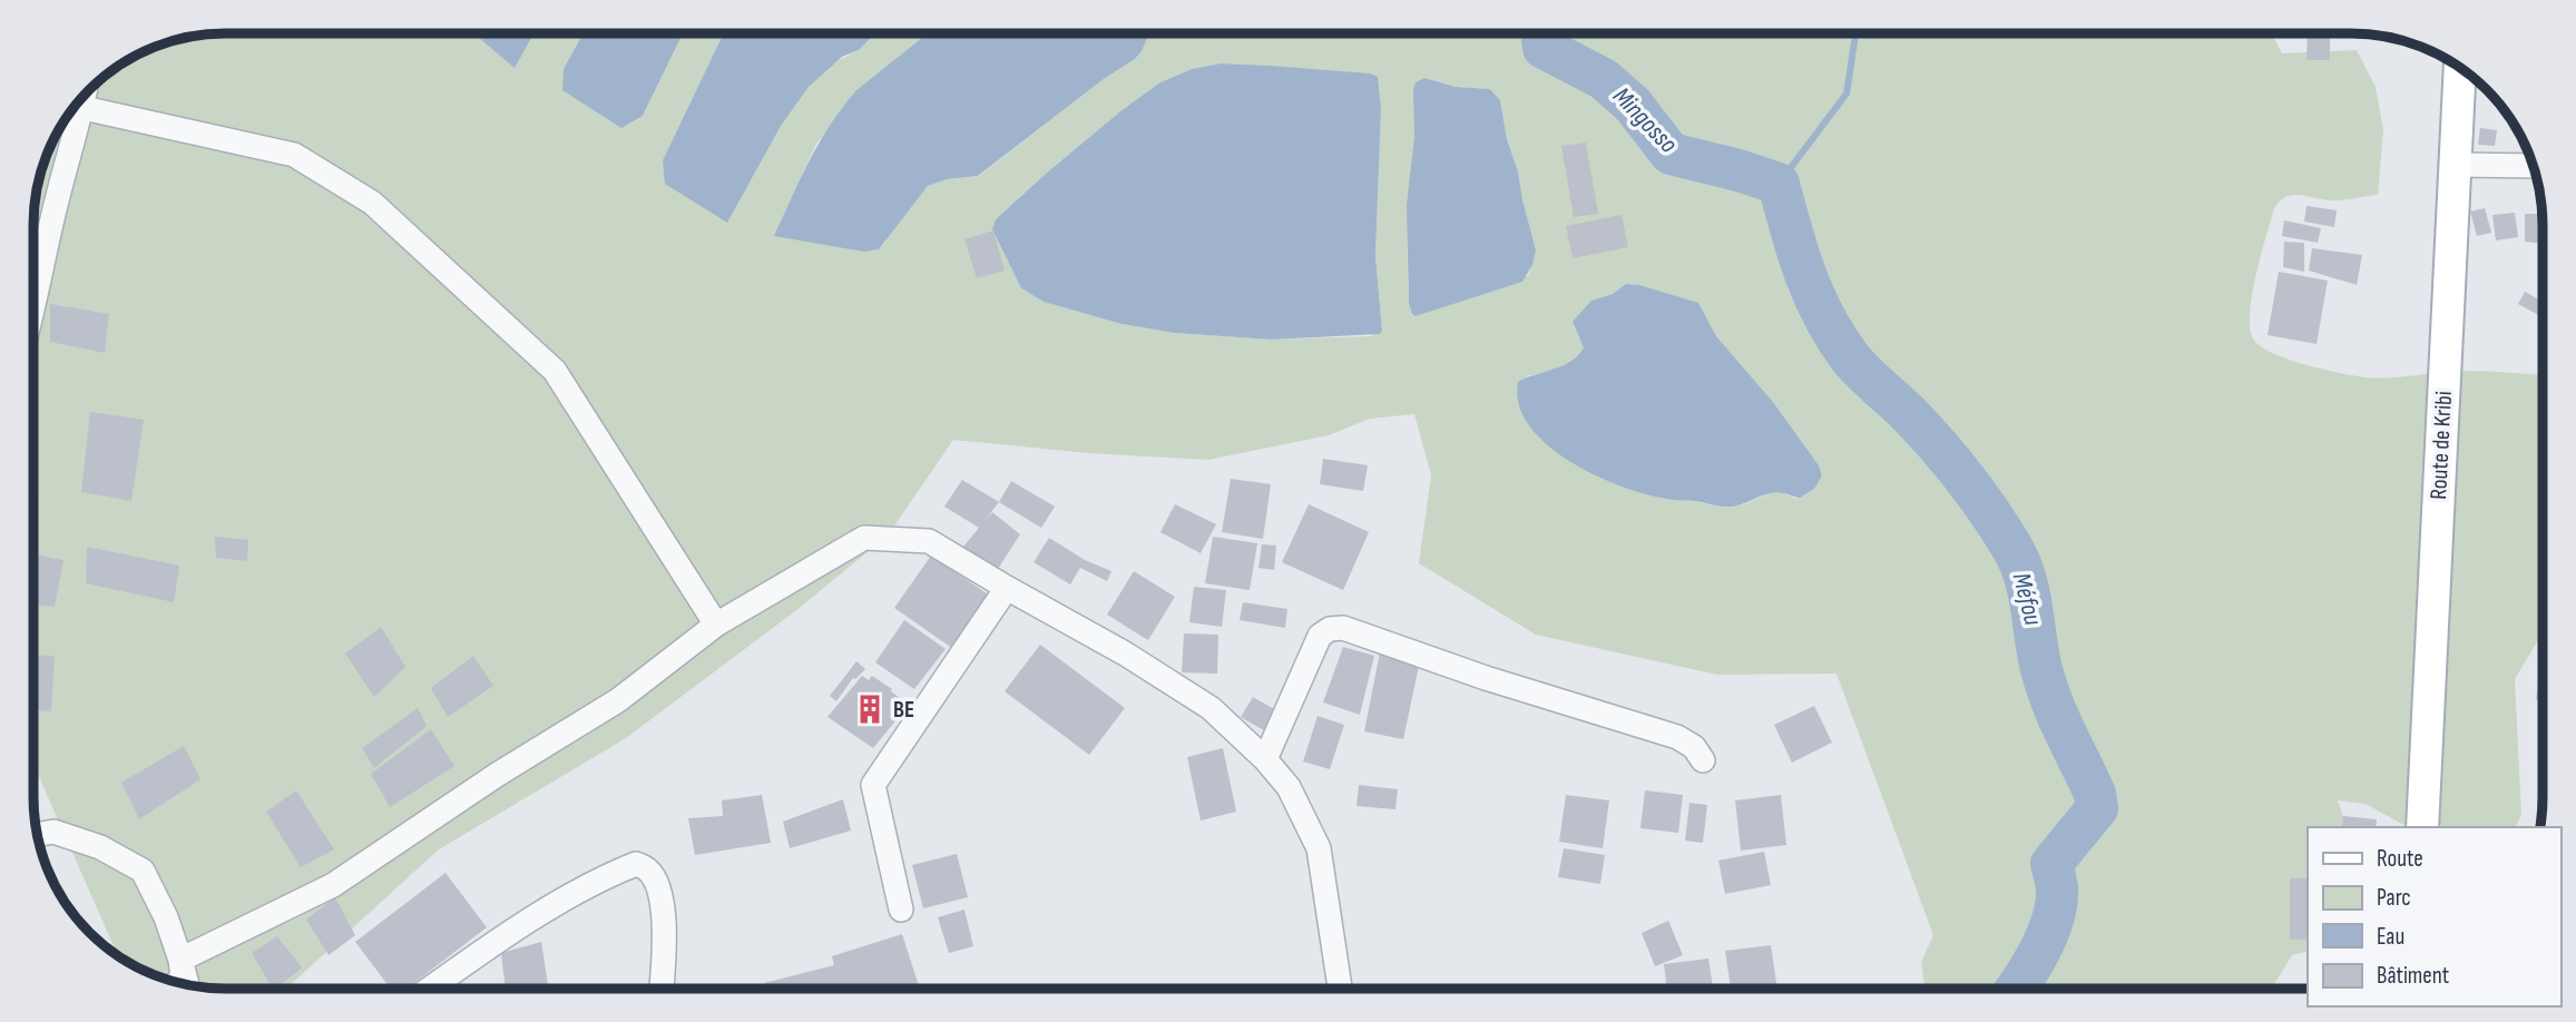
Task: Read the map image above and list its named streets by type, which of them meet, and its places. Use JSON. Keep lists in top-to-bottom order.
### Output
{
  "streets": {
    "main road": ["Route de Kribi"]
  },
  "water": ["Mingosso", "Méfou"],
  "places": {
    "building": ["BE"]
  },
  "legend": [
    "Route",
    "Parc",
    "Eau",
    "Bâtiment"
  ]
}
